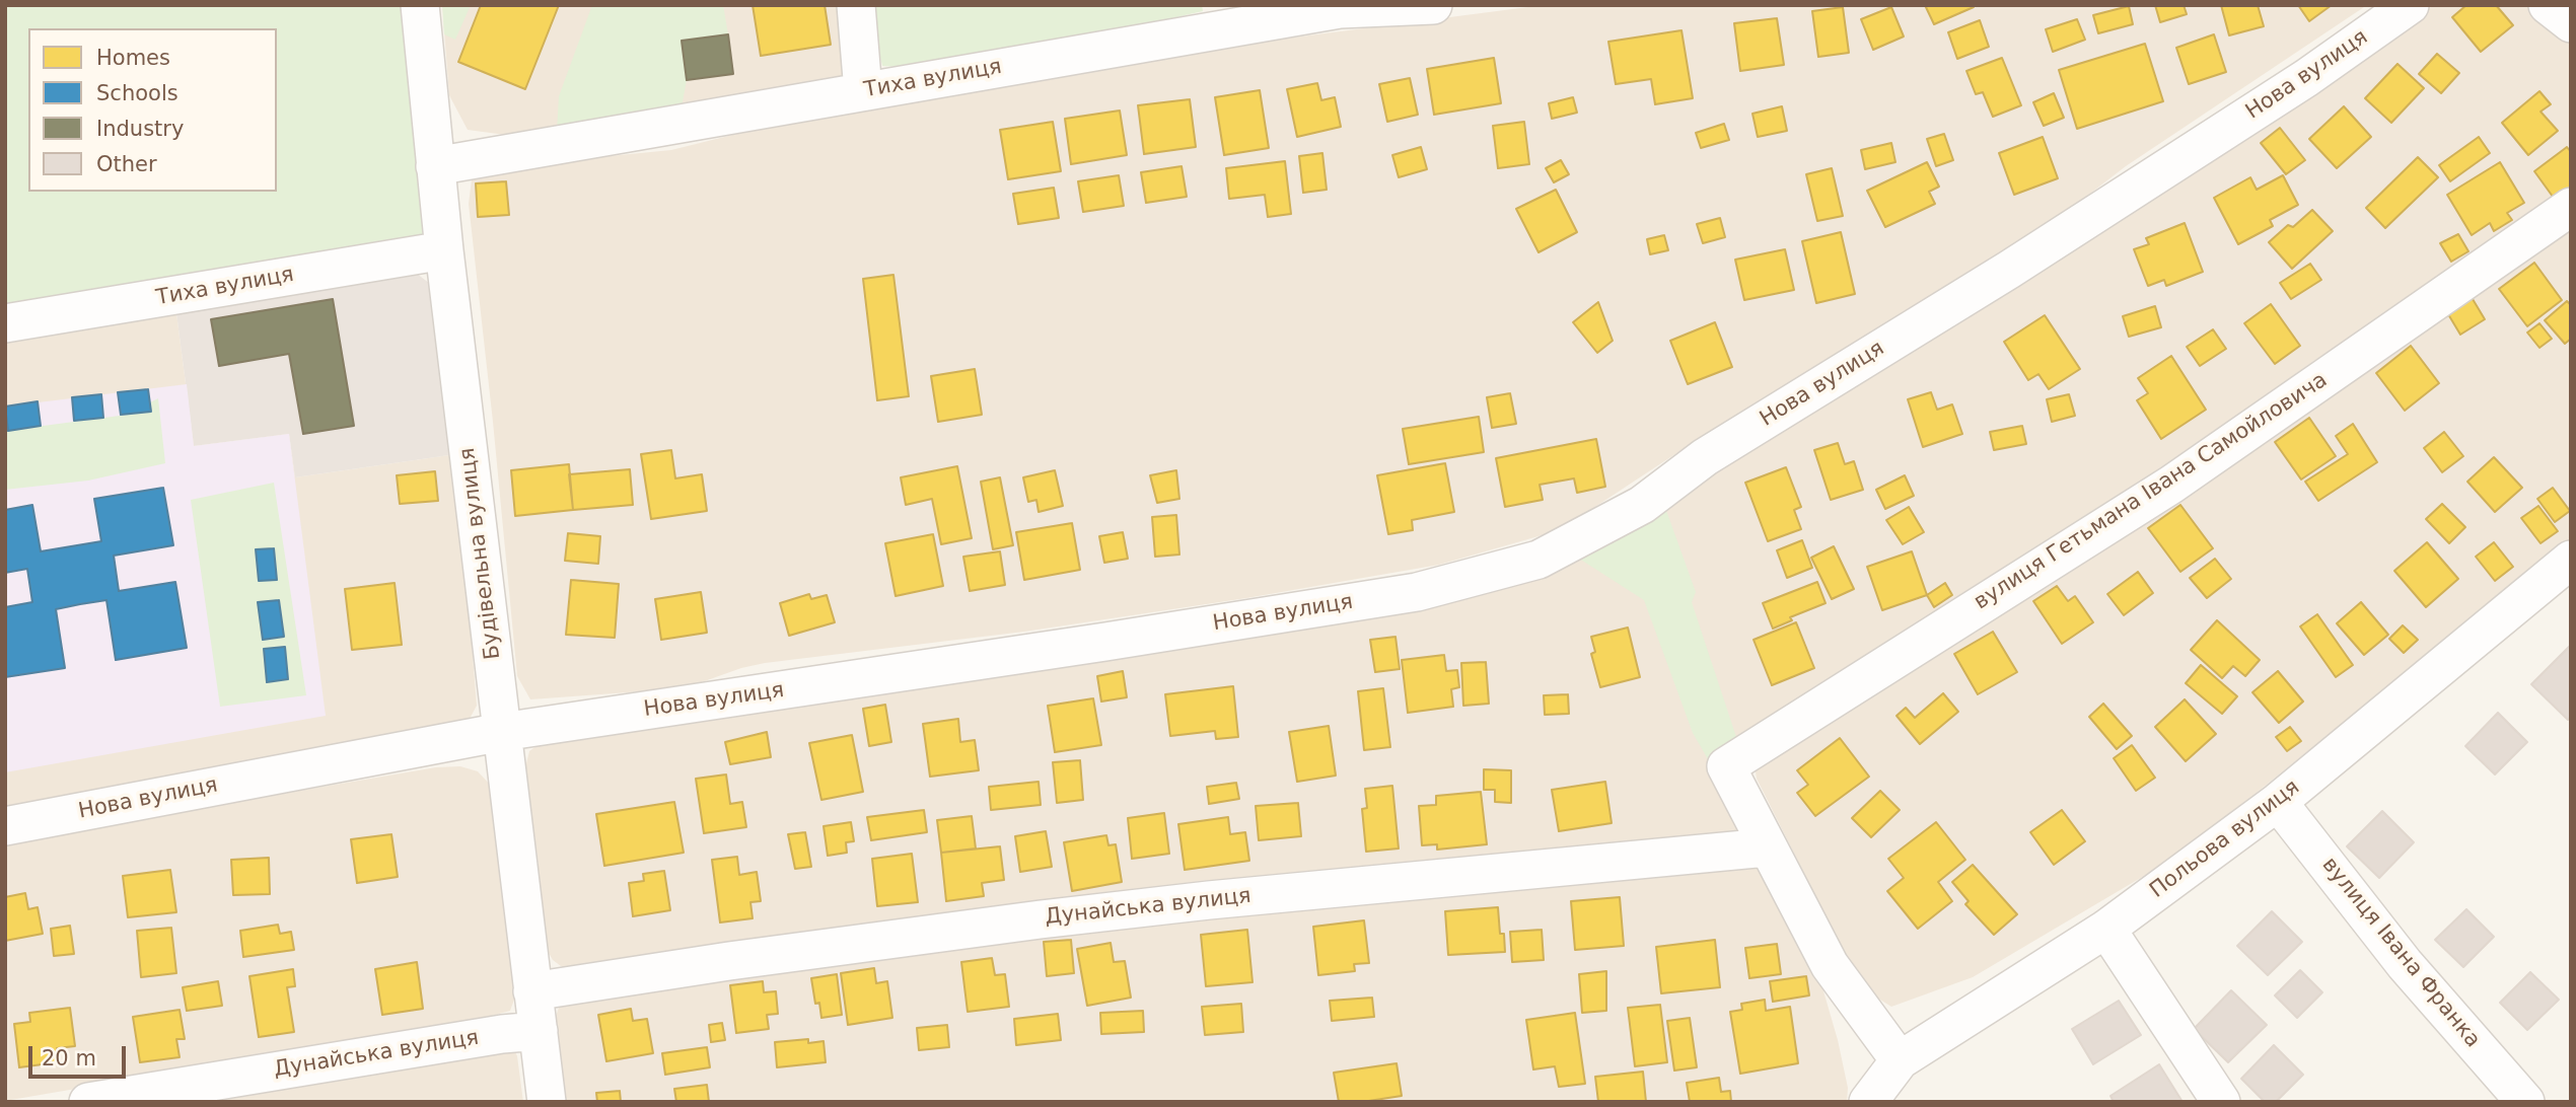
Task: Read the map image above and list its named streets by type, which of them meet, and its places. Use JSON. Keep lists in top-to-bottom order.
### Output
{
  "streets": {
    "street": [
      "Нова вулиця",
      "Тиха вулиця",
      "вулиця Гетьмана Івана Самойловича",
      "Будівельна вулиця",
      "Польова вулиця",
      "Дунайська вулиця",
      "вулиця Івана Франка"
    ]
  },
  "crossings": [
    ["Нова вулиця", "Будівельна вулиця"],
    ["Тиха вулиця", "Будівельна вулиця"],
    ["вулиця Гетьмана Івана Самойловича", "Дунайська вулиця"],
    ["Будівельна вулиця", "Дунайська вулиця"],
    ["Польова вулиця", "вулиця Івана Франка"]
  ],
  "legend": [
    "Homes",
    "Schools",
    "Industry",
    "Other"
  ],
  "scale_bar": "20 m"
}
